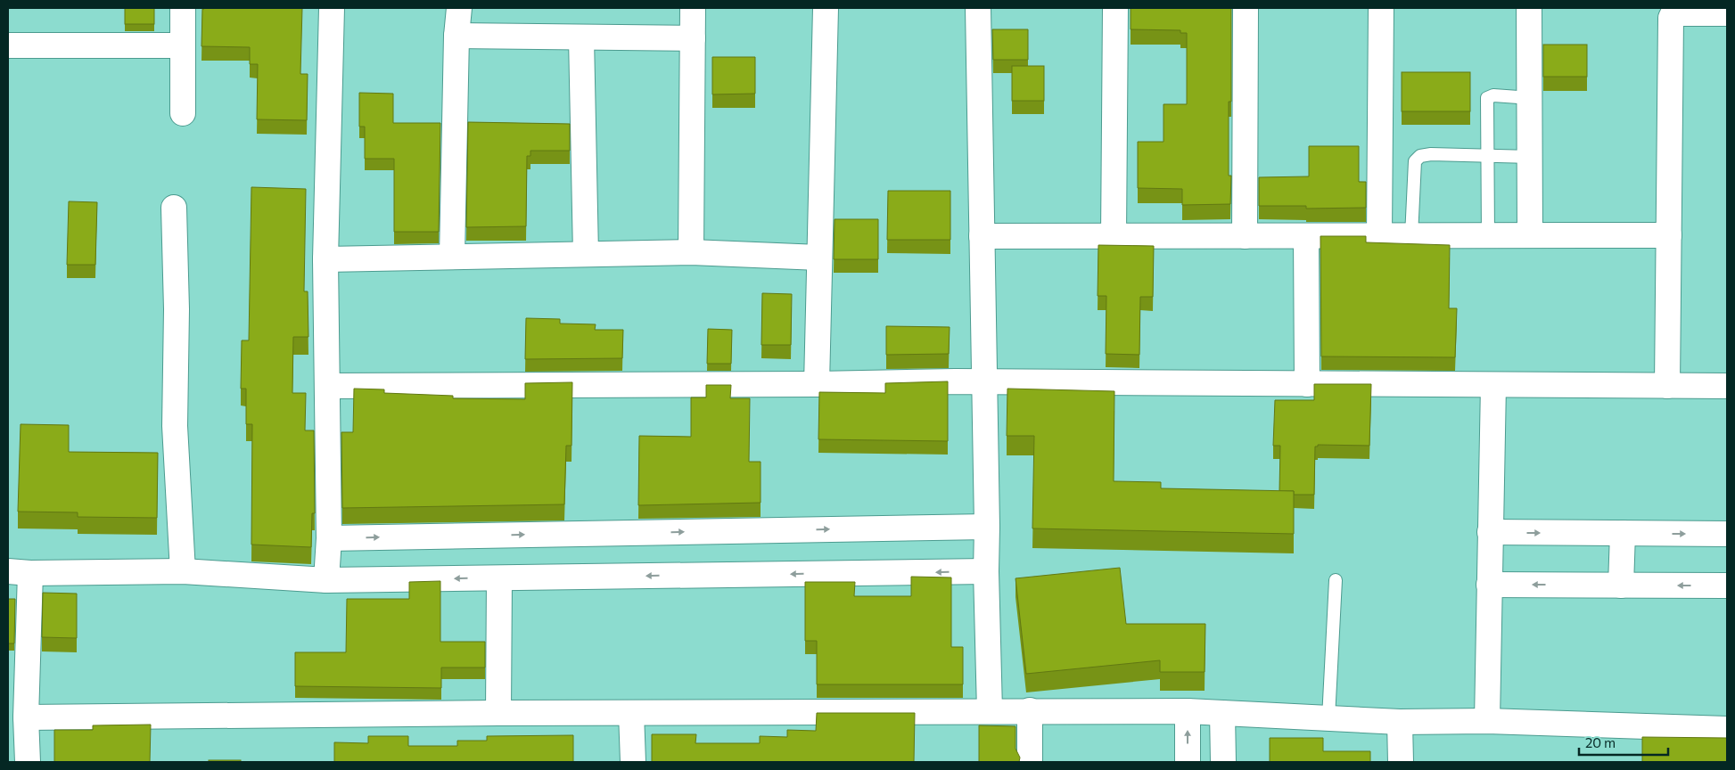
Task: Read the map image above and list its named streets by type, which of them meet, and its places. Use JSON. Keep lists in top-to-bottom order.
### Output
{
  "scale_bar": "20 m"
}
